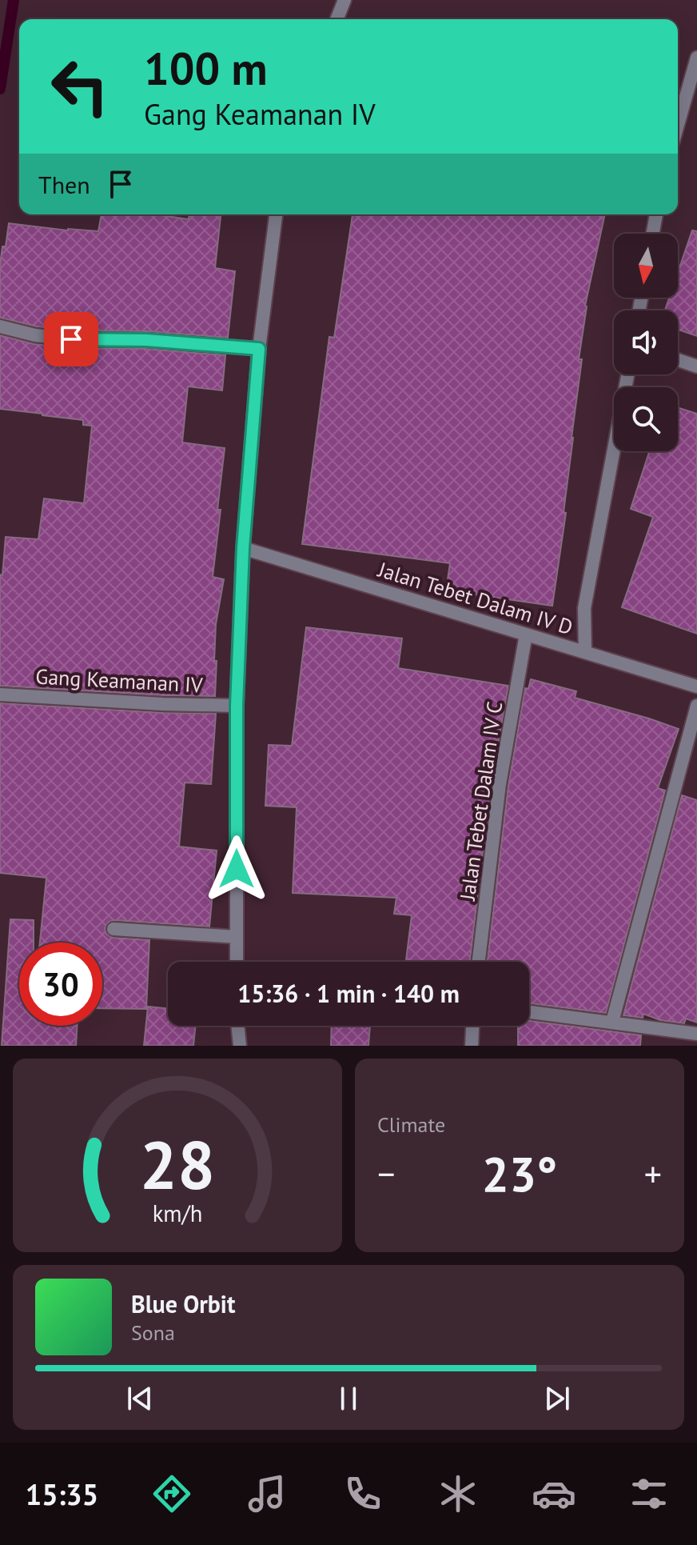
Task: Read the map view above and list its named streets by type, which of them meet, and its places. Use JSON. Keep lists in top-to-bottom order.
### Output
{
  "streets": {
    "street": ["Jalan Tebet Dalam IV D", "Gang Keamanan IV", "Jalan Tebet Dalam IV C"]
  },
  "crossings": [
    ["Jalan Tebet Dalam IV D", "Jalan Tebet Dalam IV C"]
  ],
  "north": "bottom",
  "page": {
    "turn": ["100 m", "Gang Keamanan IV"],
    "then": "Then",
    "limit": "30",
    "trip": "15:36 · 1 min · 140 m",
    "tile": "Climate",
    "heat": ["−", "23°", "+"],
    "song": ["Blue Orbit", "Sona"],
    "tabs": "15:35",
    "gauge": ["28", "km/h"]
  }
}
